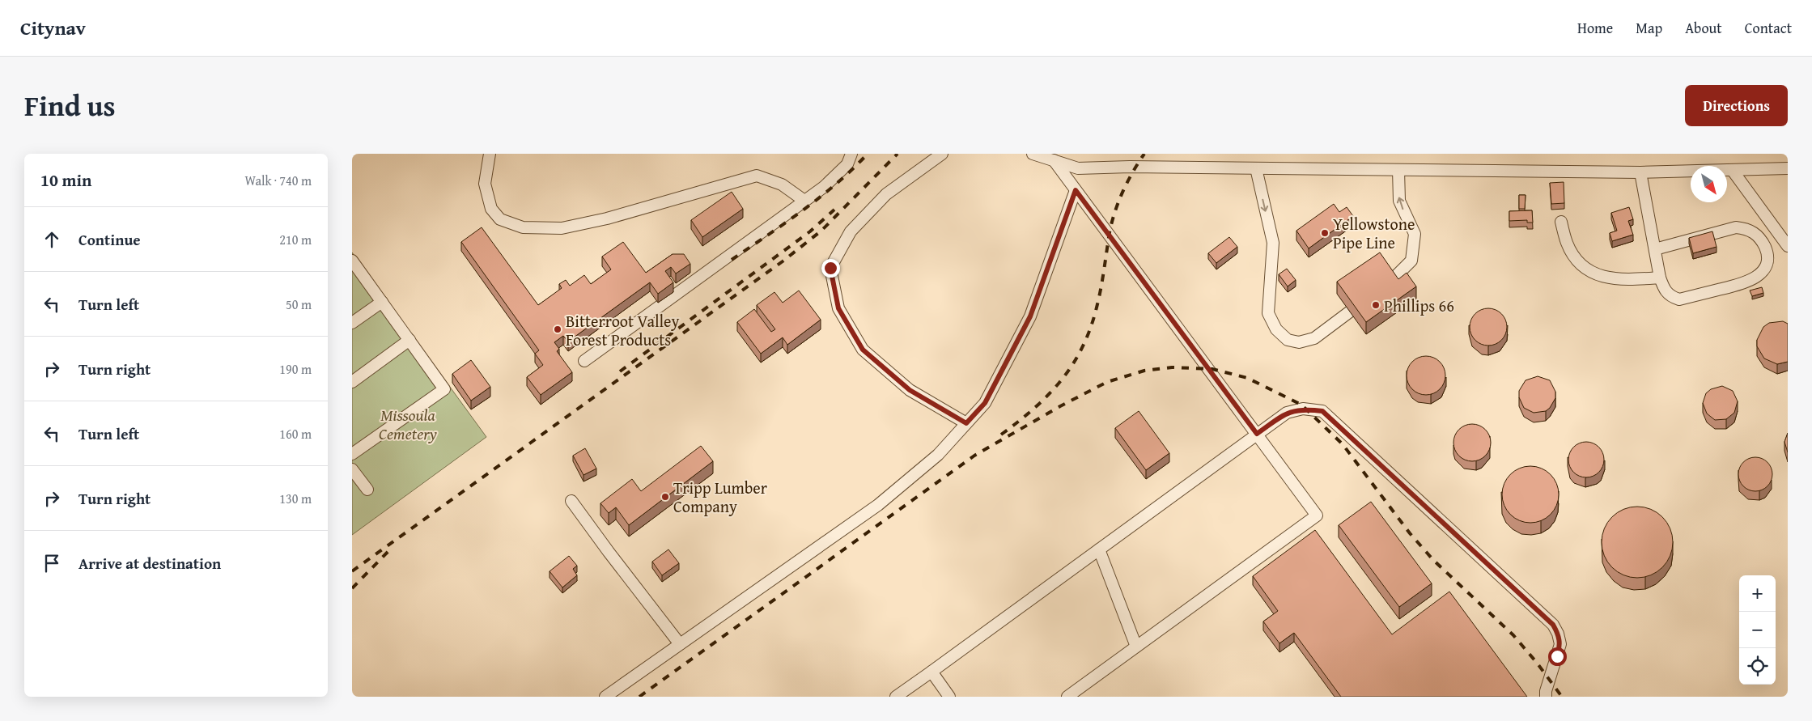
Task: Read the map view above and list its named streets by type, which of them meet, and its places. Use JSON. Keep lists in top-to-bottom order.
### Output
{
  "parks": ["Missoula Cemetery"],
  "places": [
    "Yellowstone Pipe Line",
    "Phillips 66",
    "Bitterroot Valley Forest Products",
    "Tripp Lumber Company"
  ],
  "north": "bottom right",
  "page": {
    "header": "Citynav",
    "nav": [
      "Home",
      "Map",
      "About",
      "Contact"
    ],
    "title": "Find us",
    "buttons": "Directions",
    "heading": ["10 min", "Walk · 740 m"],
    "list": [
      ["Continue", "210 m"],
      ["Turn left", "50 m"],
      ["Turn right", "190 m"],
      ["Turn left", "160 m"],
      ["Turn right", "130 m"],
      "Arrive at destination"
    ],
    "map_buttons": ["+", "−"]
  }
}
